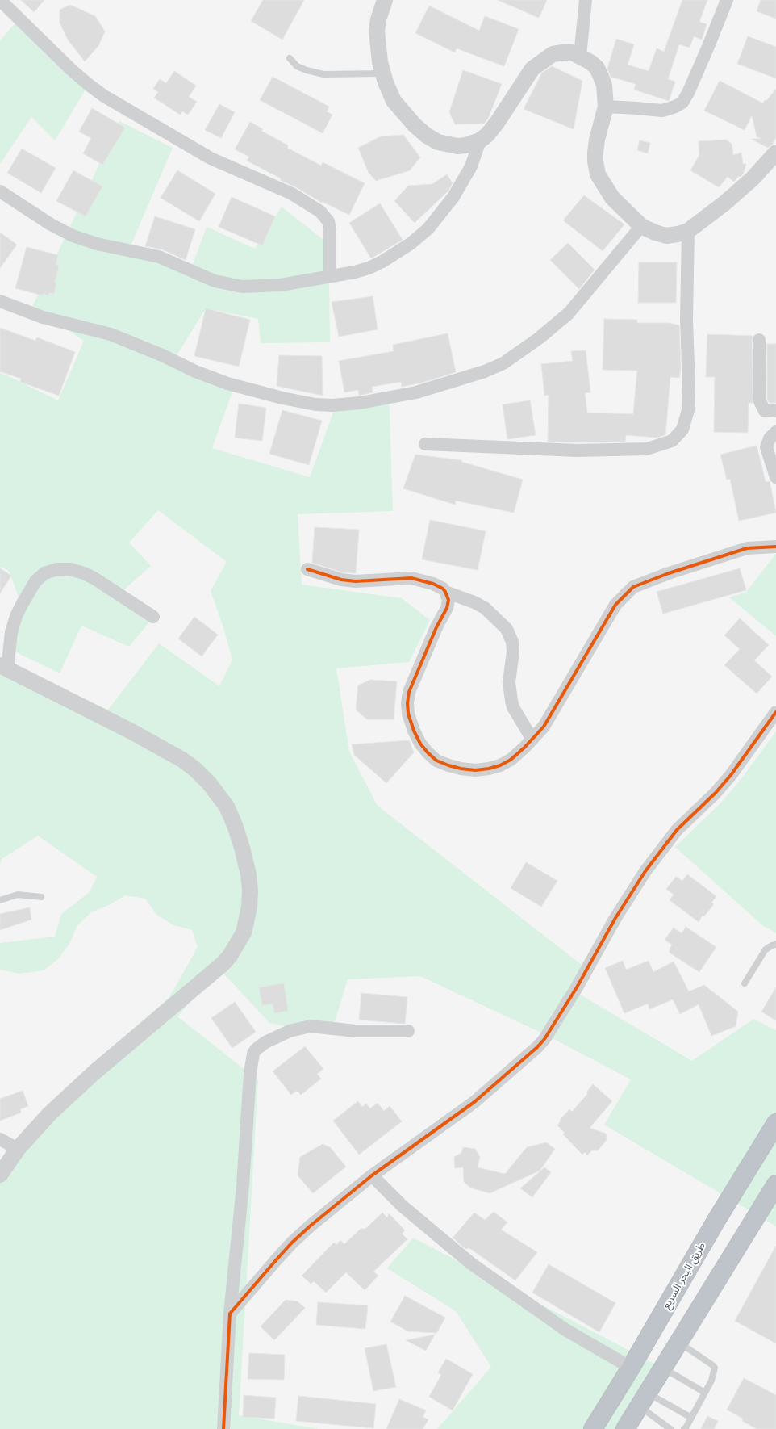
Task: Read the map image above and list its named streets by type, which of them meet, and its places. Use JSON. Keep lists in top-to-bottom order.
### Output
{
  "streets": {
    "highway": ["طريق البحر السريع"]
  }
}
